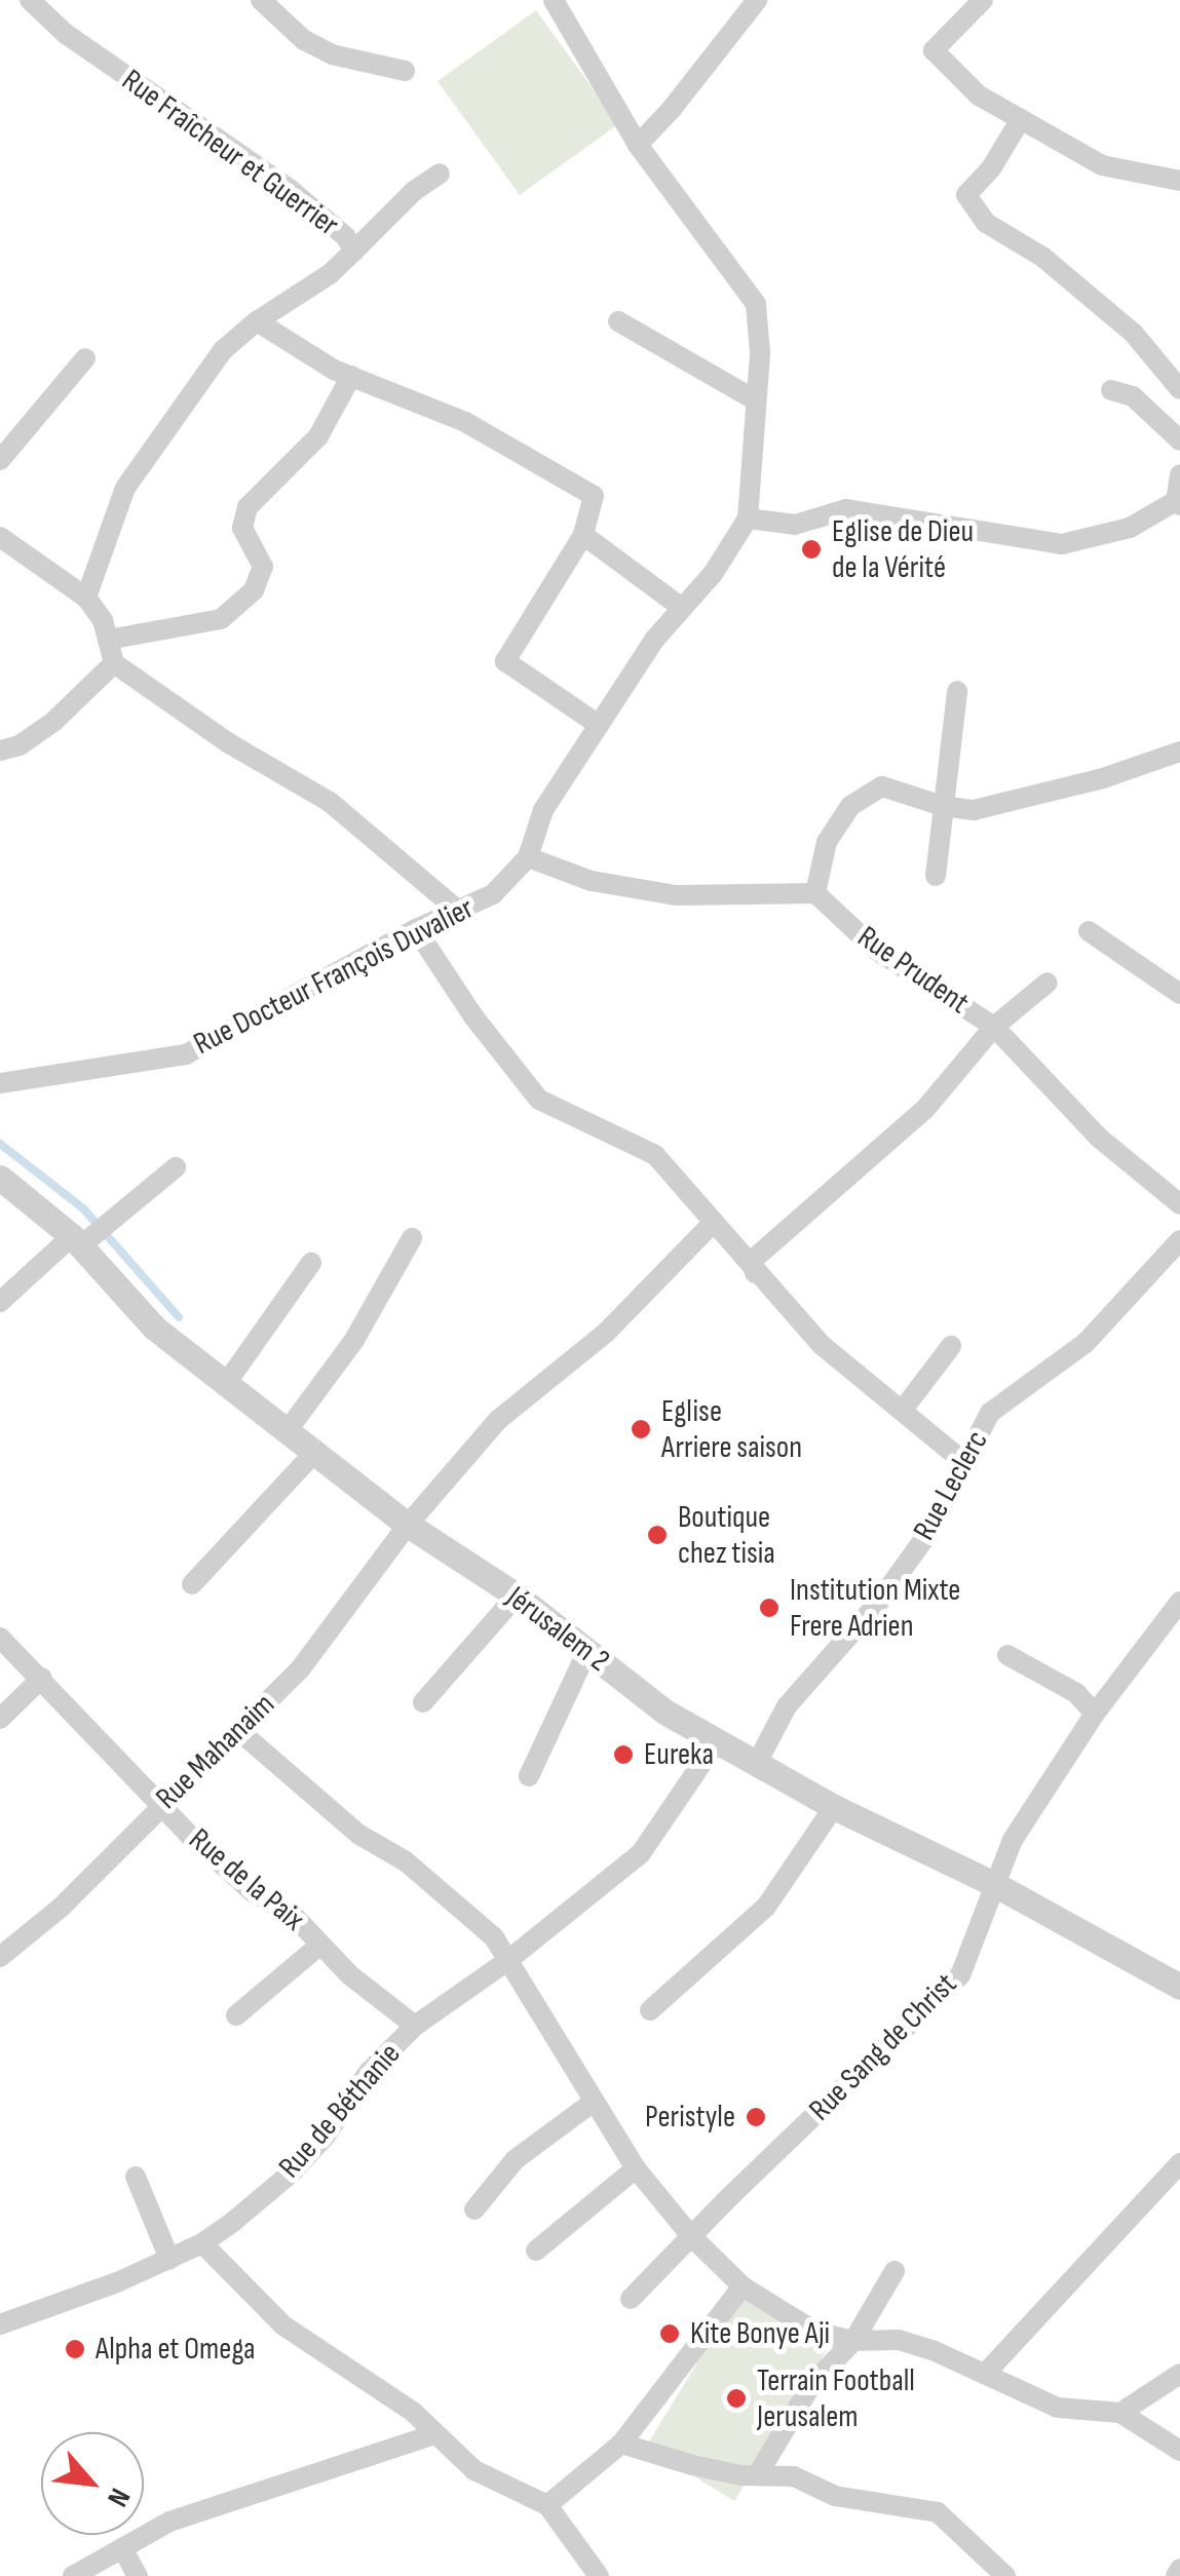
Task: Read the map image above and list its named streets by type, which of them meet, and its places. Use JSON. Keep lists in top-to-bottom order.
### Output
{
  "streets": {
    "street": [
      "Rue Fraîcheur et Guerrier",
      "Rue Prudent",
      "Rue Docteur François Duvalier",
      "Rue Leclerc",
      "Jérusalem 2",
      "Rue Mahanaim",
      "Rue de la Paix",
      "Rue Sang de Christ",
      "Rue de Béthanie"
    ]
  },
  "crossings": [
    ["Rue Leclerc", "Jérusalem 2"],
    ["Jérusalem 2", "Rue Mahanaim"],
    ["Jérusalem 2", "Rue Sang de Christ"],
    ["Jérusalem 2", "Rue de Béthanie"],
    ["Rue Mahanaim", "Rue de la Paix"],
    ["Rue de la Paix", "Rue de Béthanie"]
  ],
  "places": [
    "Eglise de Dieu de la Vérité",
    "Eglise Arriere saison",
    "Boutique chez tisia",
    "Institution Mixte Frere Adrien",
    "Eureka",
    "Peristyle",
    "Kite Bonye Aji",
    "Alpha et Omega",
    "Terrain Football Jerusalem"
  ],
  "north": "bottom right"
}
